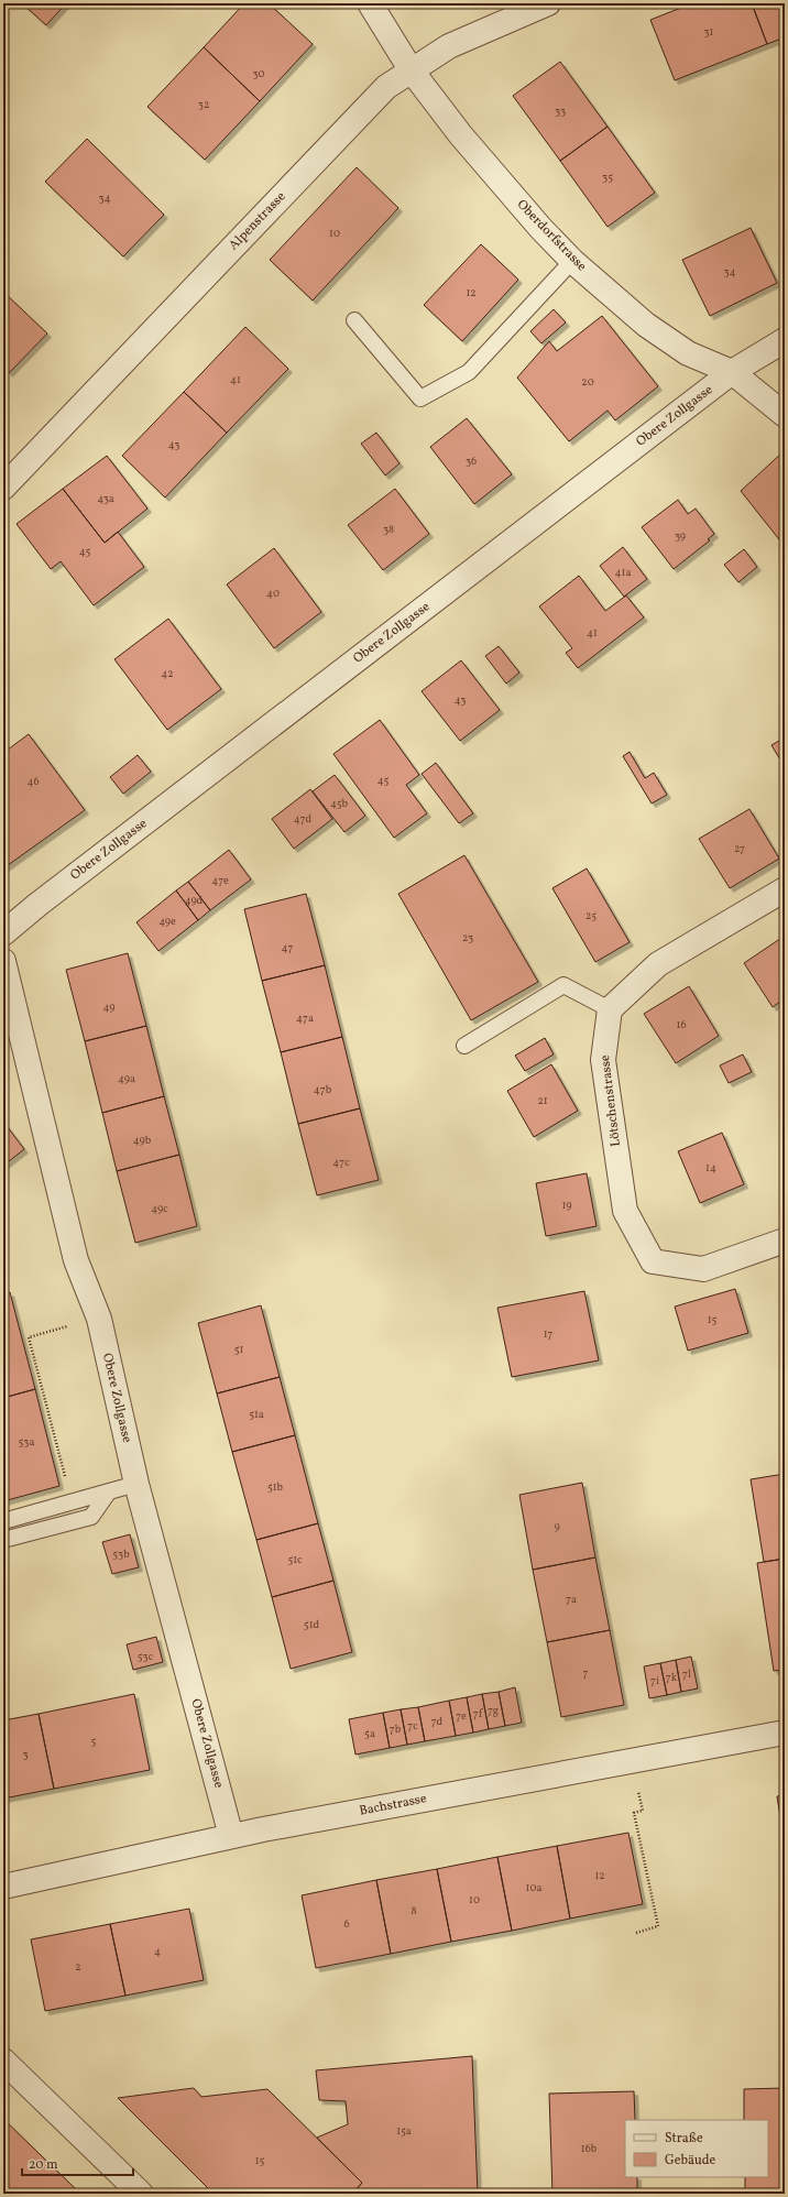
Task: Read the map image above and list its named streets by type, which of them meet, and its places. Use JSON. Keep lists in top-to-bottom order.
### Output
{
  "streets": {
    "street": [
      "Alpenstrasse",
      "Oberdorfstrasse",
      "Obere Zollgasse",
      "Lötschenstrasse",
      "Bachstrasse"
    ]
  },
  "crossings": [
    ["Alpenstrasse", "Oberdorfstrasse"],
    ["Oberdorfstrasse", "Obere Zollgasse"],
    ["Obere Zollgasse", "Bachstrasse"]
  ],
  "house_numbers": [
    "31",
    "30",
    "32",
    "33",
    "35",
    "34",
    "10",
    "34",
    "12",
    "41",
    "20",
    "43",
    "36",
    "43a",
    "38",
    "39",
    "45",
    "41a",
    "40",
    "41",
    "42",
    "43",
    "45",
    "46",
    "45b",
    "47d",
    "27",
    "47e",
    "49d",
    "25",
    "49e",
    "23",
    "47",
    "49",
    "47a",
    "16",
    "49a",
    "47b",
    "21",
    "49b",
    "47c",
    "14",
    "19",
    "49c",
    "15",
    "17",
    "51",
    "51a",
    "53a",
    "51b",
    "9",
    "53b",
    "51c",
    "7a",
    "51d",
    "53c",
    "7",
    "7l",
    "7k",
    "7i",
    "7g",
    "7f",
    "7e",
    "7d",
    "7c",
    "7b",
    "5a",
    "5",
    "3",
    "12",
    "10a",
    "10",
    "8",
    "6",
    "4",
    "2",
    "15a",
    "16b",
    "15"
  ],
  "legend": ["Straße", "Gebäude"],
  "scale_bar": "20 m"
}
